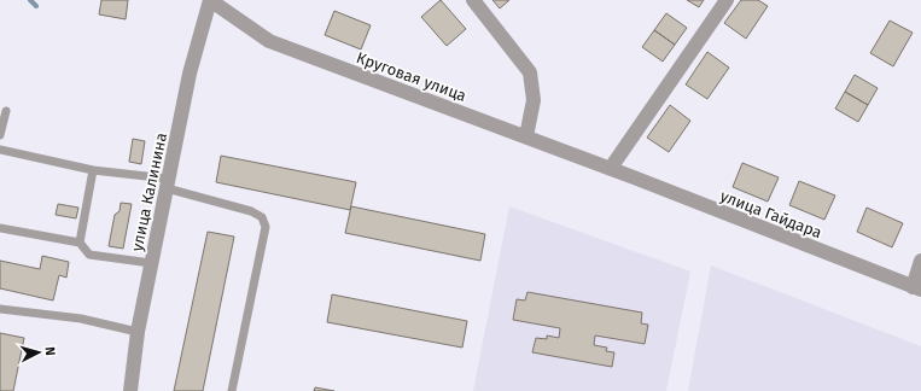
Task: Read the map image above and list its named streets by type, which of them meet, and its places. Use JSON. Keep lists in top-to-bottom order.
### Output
{
  "streets": {
    "street": ["Круговая улица", "улица Калинина", "улица Гайдара"]
  },
  "crossings": [
    ["Круговая улица", "улица Калинина"],
    ["Круговая улица", "улица Гайдара"]
  ],
  "north": "right"
}
